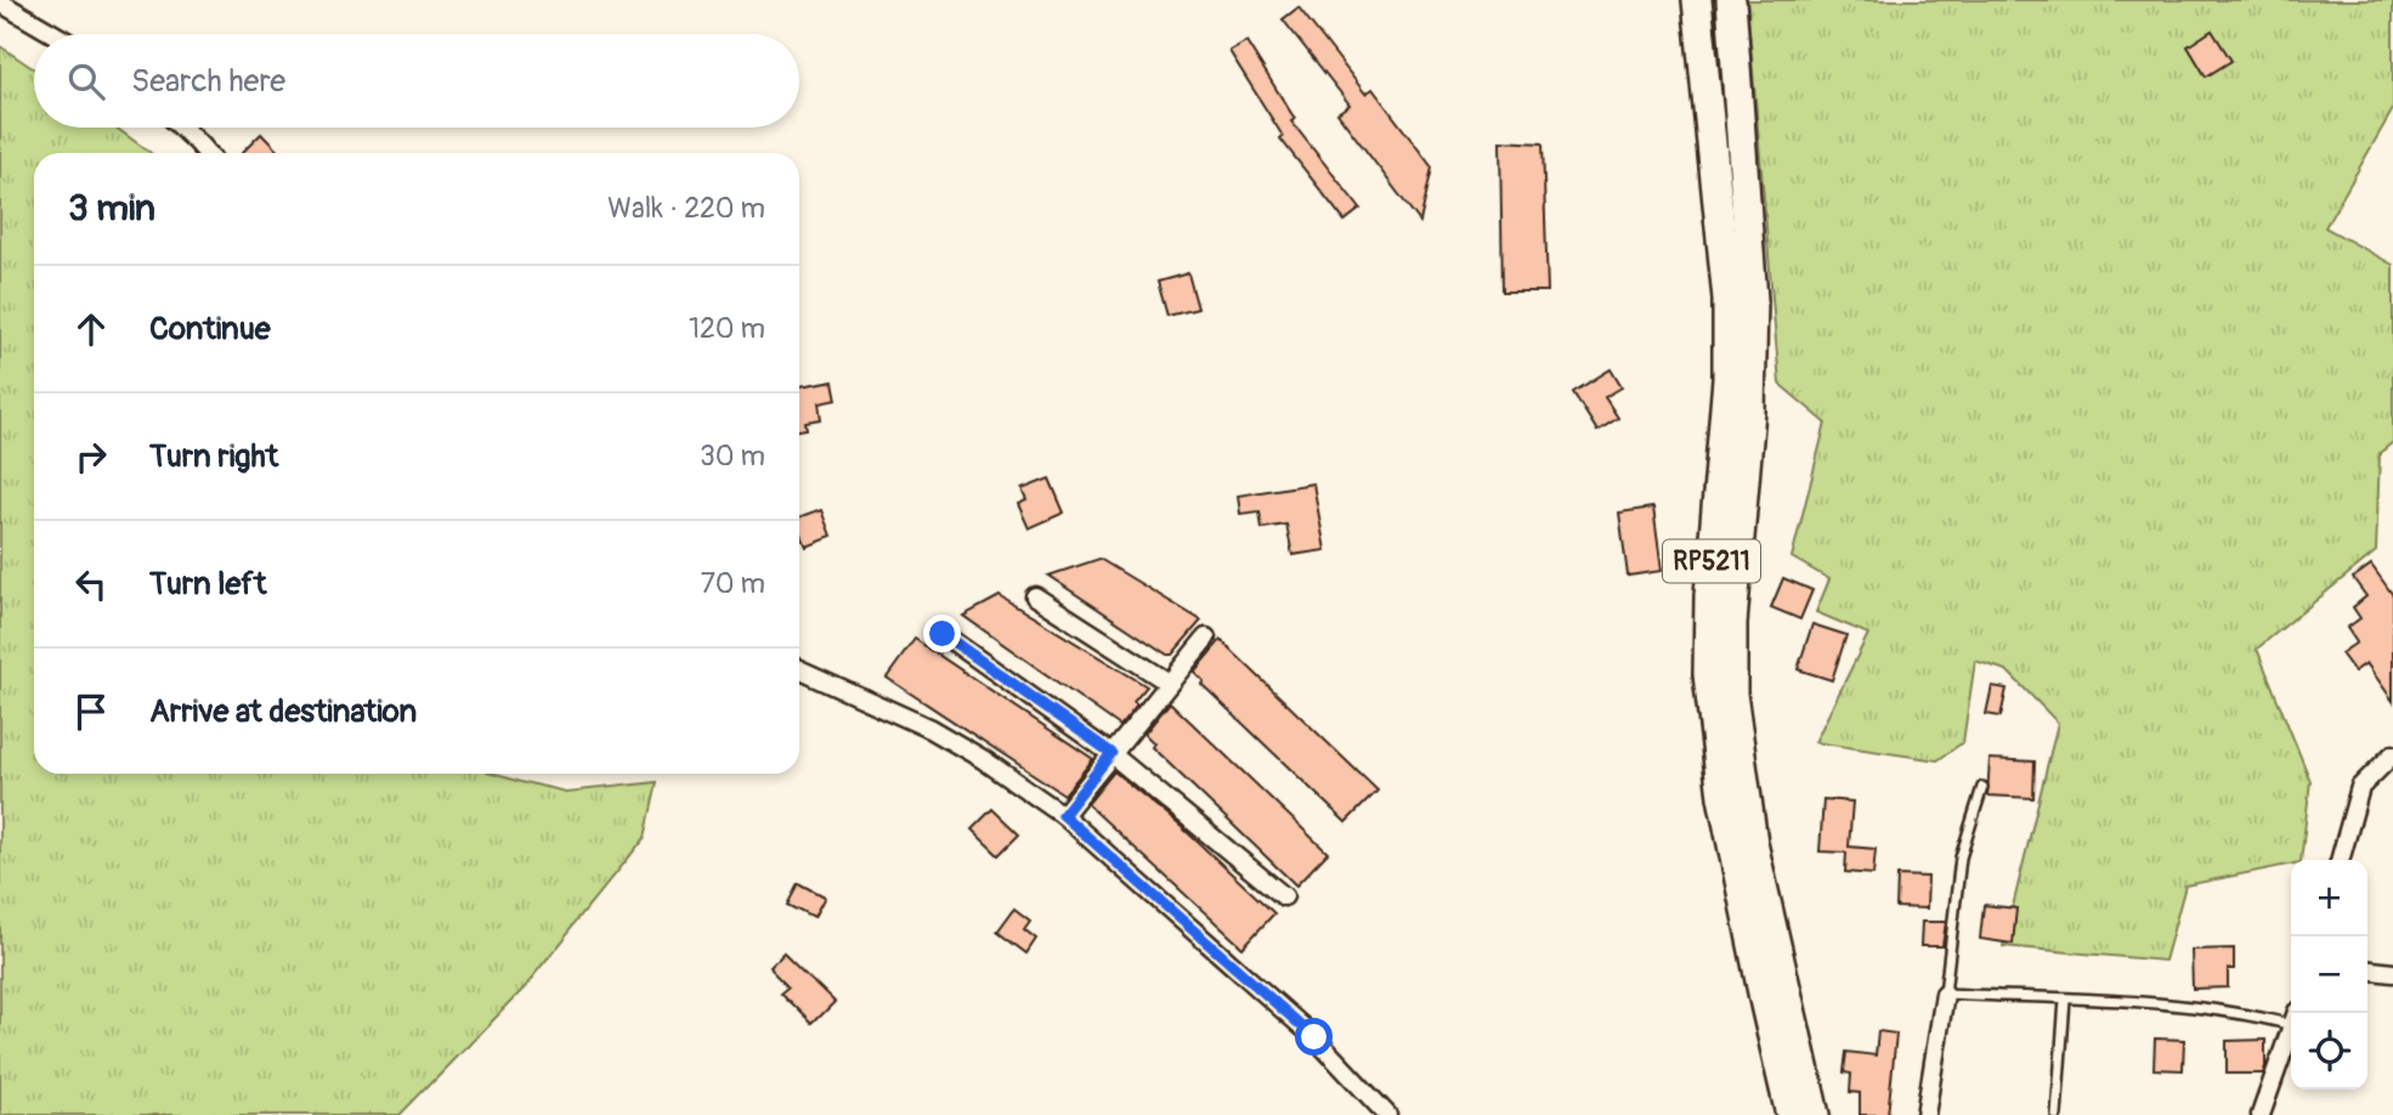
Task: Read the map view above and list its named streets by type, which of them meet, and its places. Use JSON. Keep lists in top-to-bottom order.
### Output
{
  "streets": {
    "main road": ["RP5211"]
  },
  "page": {
    "search": "Search here",
    "heading": ["3 min", "Walk · 220 m"],
    "list": [
      ["Continue", "120 m"],
      ["Turn right", "30 m"],
      ["Turn left", "70 m"],
      "Arrive at destination"
    ],
    "map_buttons": ["+", "−"]
  }
}
